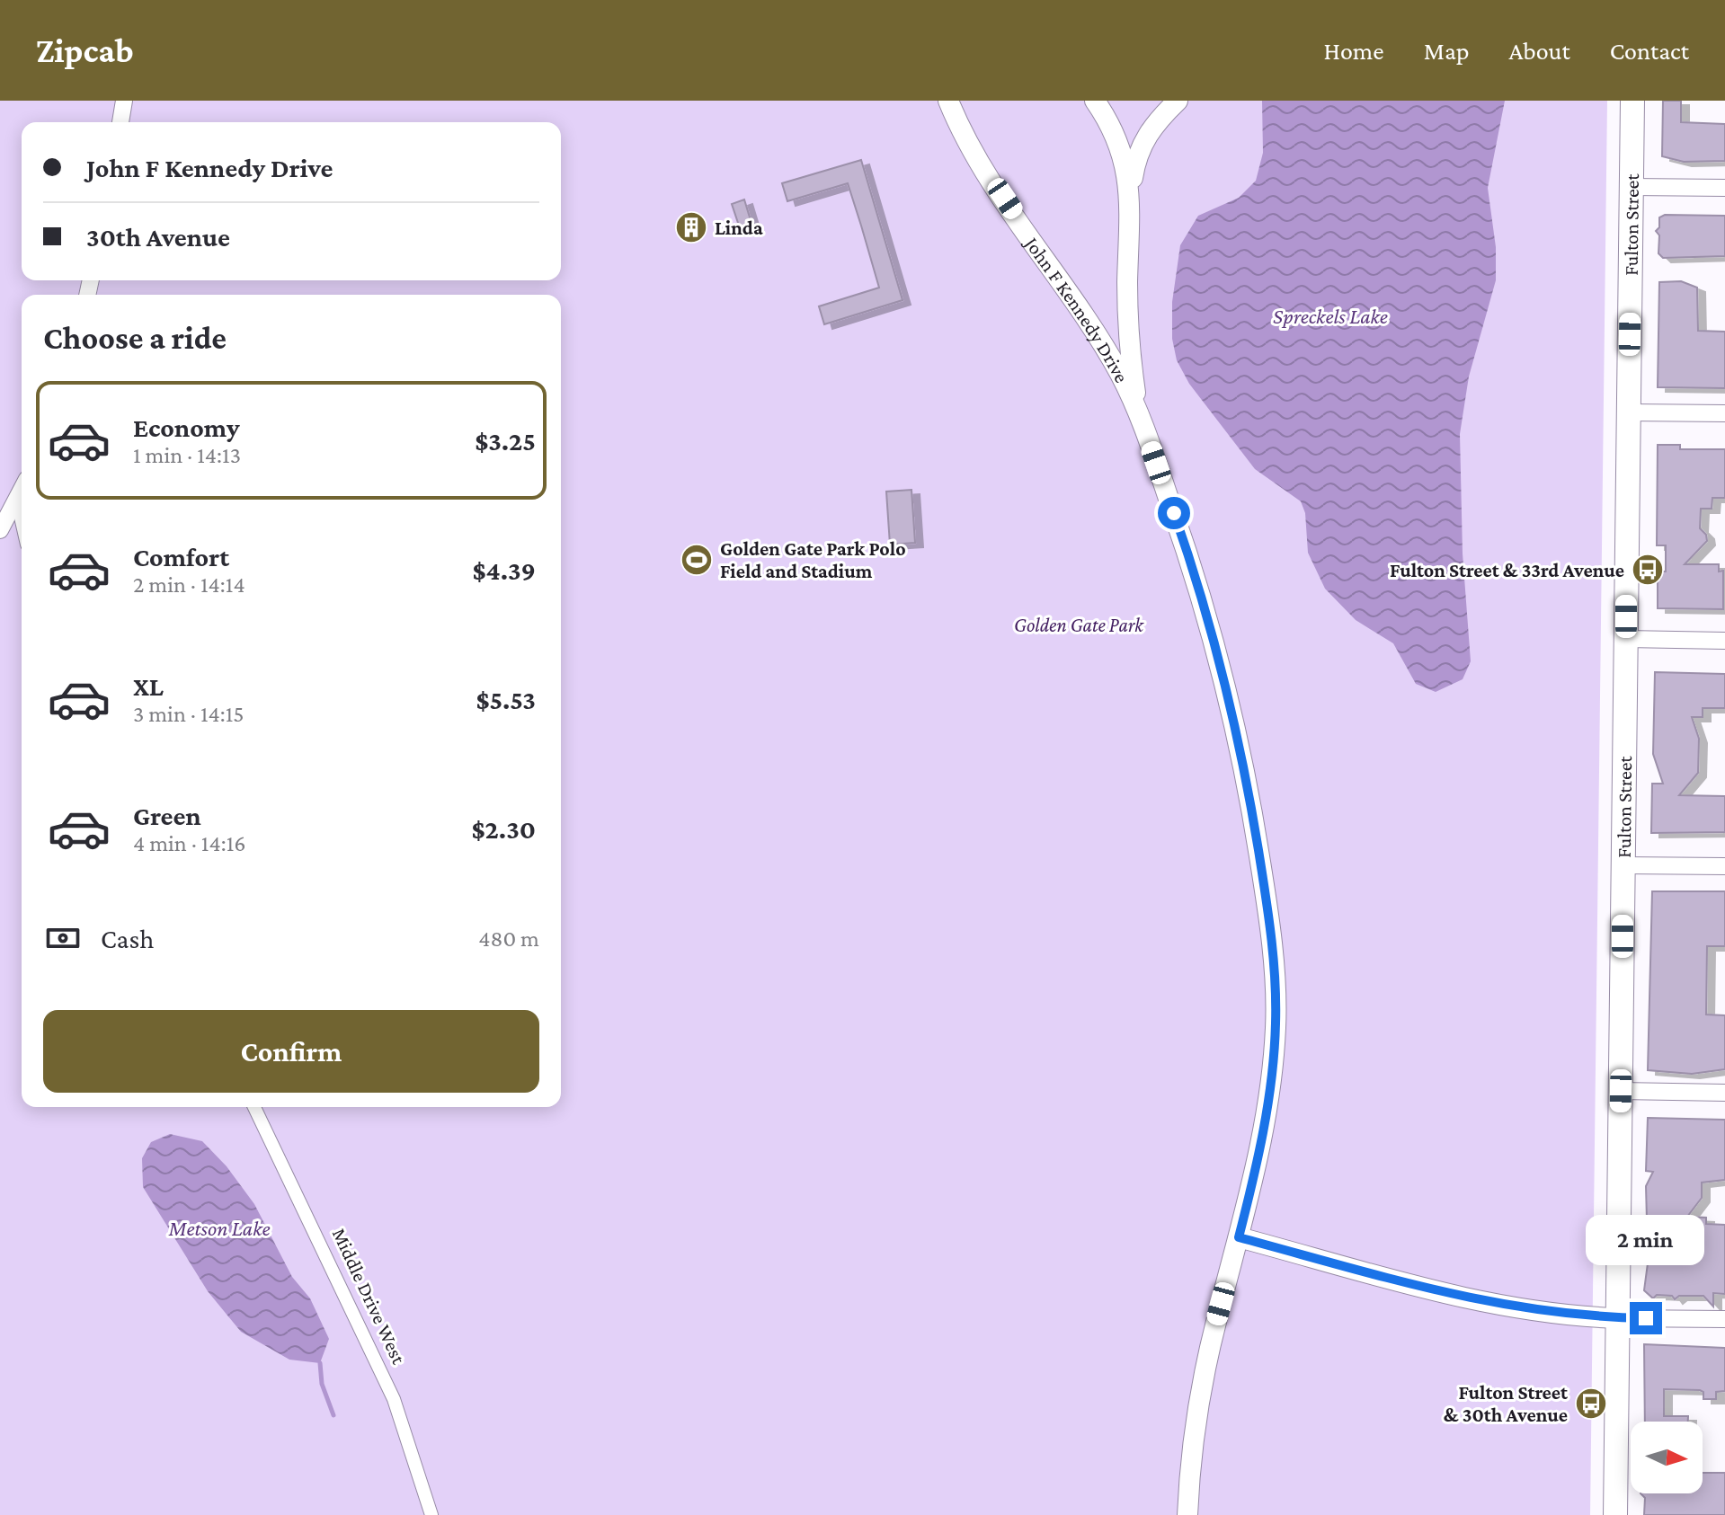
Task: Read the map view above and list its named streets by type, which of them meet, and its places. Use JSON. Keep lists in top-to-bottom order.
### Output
{
  "streets": {
    "main road": ["Fulton Street"],
    "street": ["John F Kennedy Drive", "Middle Drive West"]
  },
  "water": ["Spreckels Lake", "Metson Lake"],
  "parks": ["Golden Gate Park"],
  "places": {
    "building": ["Linda"],
    "sports": ["Golden Gate Park Polo Field and Stadium"],
    "bus stop": ["Fulton Street & 33rd Avenue", "Fulton Street & 30th Avenue"]
  },
  "north": "right",
  "page": {
    "header": "Zipcab",
    "nav": [
      "Home",
      "Map",
      "About",
      "Contact"
    ],
    "banner": ["John F Kennedy Drive", "30th Avenue"],
    "heading": "Choose a ride",
    "list": [
      {
        "name": "Economy",
        "note": "1 min · 14:13",
        "value": "$3.25"
      },
      {
        "name": "Comfort",
        "note": "2 min · 14:14",
        "value": "$4.39"
      },
      {
        "name": "XL",
        "note": "3 min · 14:15",
        "value": "$5.53"
      },
      {
        "name": "Green",
        "note": "4 min · 14:16",
        "value": "$2.30"
      }
    ],
    "pay": ["Cash", "480 m"],
    "buttons": "Confirm",
    "bubble": "2 min"
  }
}
